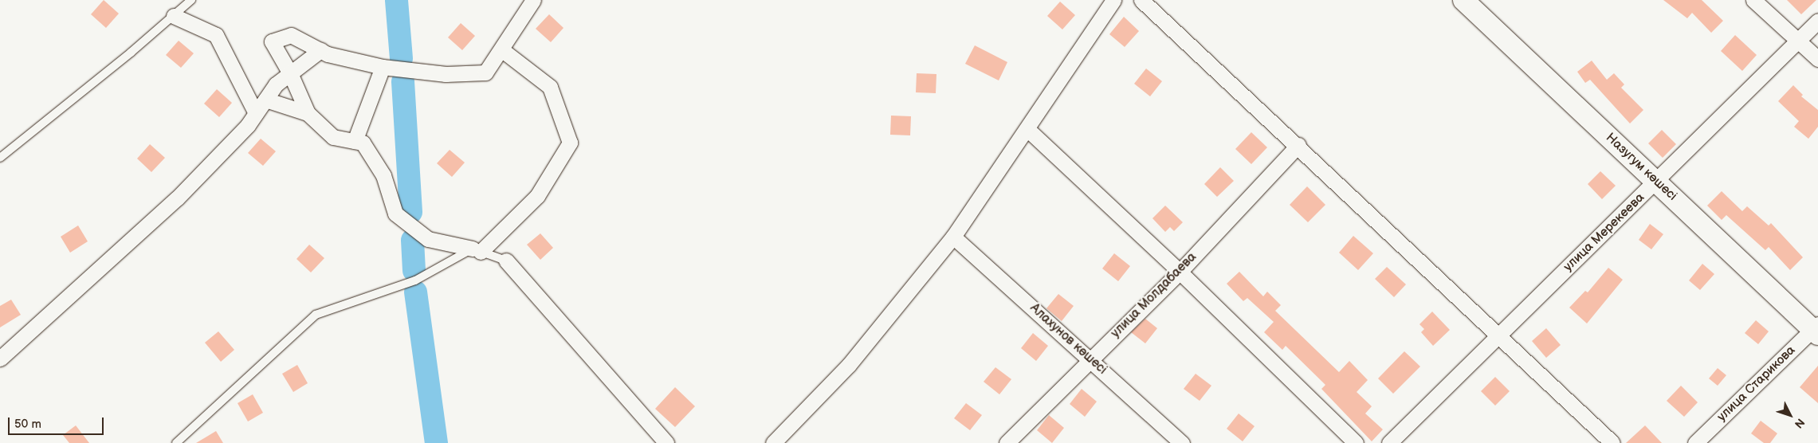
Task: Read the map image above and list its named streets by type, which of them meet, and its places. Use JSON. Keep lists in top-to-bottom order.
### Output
{
  "streets": {
    "street": [
      "Назугум көшесі",
      "улица Мерекеева",
      "улица Молдабаева",
      "Алахунов көшесі",
      "улица Старикова"
    ]
  },
  "crossings": [
    ["Назугум көшесі", "улица Мерекеева"],
    ["Назугум көшесі", "улица Старикова"],
    ["улица Молдабаева", "Алахунов көшесі"]
  ],
  "scale_bar": "50 m",
  "north": "bottom right"
}
